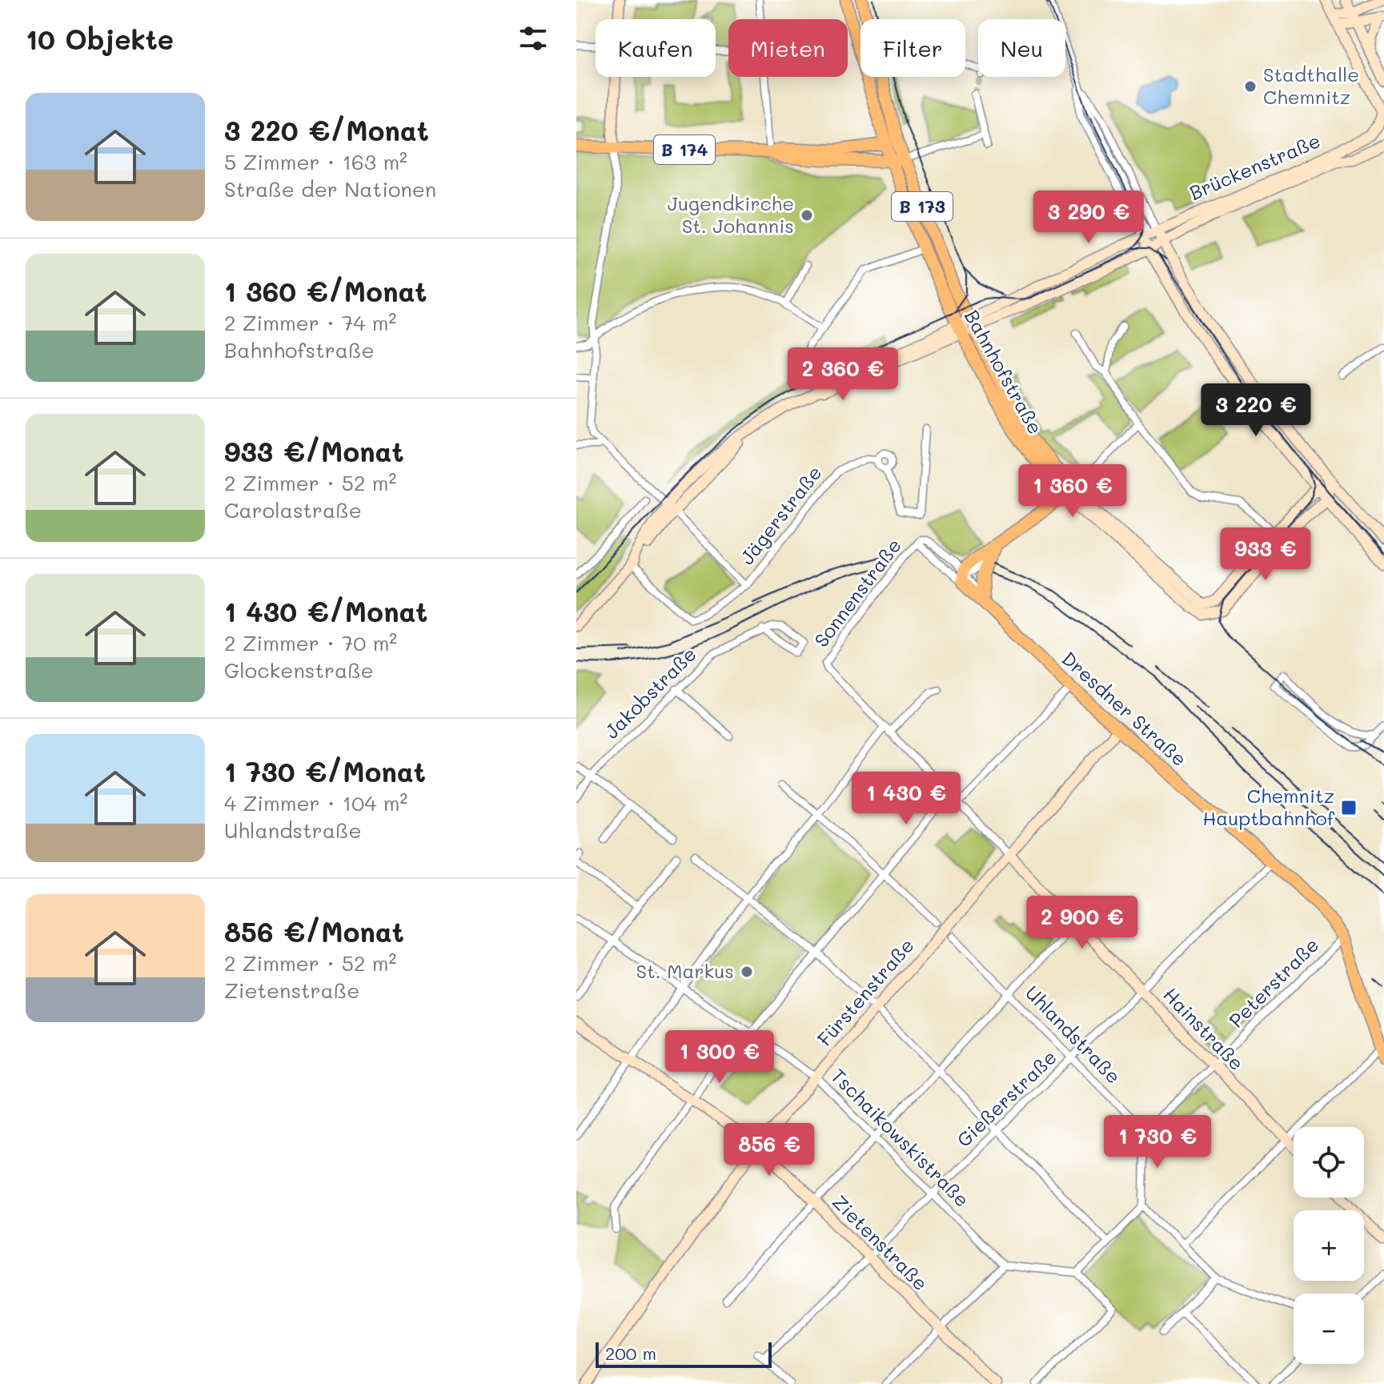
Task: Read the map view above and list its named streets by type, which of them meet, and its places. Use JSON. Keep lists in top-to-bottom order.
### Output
{
  "streets": {
    "main road": [
      "B 174",
      "Brückenstraße",
      "B 173",
      "Bahnhofstraße",
      "Dresdner Straße",
      "Fürstenstraße",
      "Hainstraße",
      "Zietenstraße"
    ],
    "street": [
      "Jägerstraße",
      "Sonnenstraße",
      "Jakobstraße",
      "Peterstraße",
      "Uhlandstraße",
      "Gießerstraße",
      "Tschaikowskistraße"
    ]
  },
  "crossings": [
    ["B 174", "Bahnhofstraße"],
    ["Brückenstraße", "Bahnhofstraße"],
    ["Brückenstraße", "Jägerstraße"],
    ["Sonnenstraße", "Hainstraße"],
    ["Dresdner Straße", "Peterstraße"],
    ["Dresdner Straße", "Fürstenstraße"],
    ["Dresdner Straße", "Gießerstraße"],
    ["Peterstraße", "Hainstraße"],
    ["Peterstraße", "Uhlandstraße"],
    ["Fürstenstraße", "Hainstraße"],
    ["Fürstenstraße", "Tschaikowskistraße"],
    ["Fürstenstraße", "Zietenstraße"],
    ["Hainstraße", "Gießerstraße"],
    ["Uhlandstraße", "Gießerstraße"],
    ["Gießerstraße", "Tschaikowskistraße"],
    ["Gießerstraße", "Zietenstraße"]
  ],
  "places": {
    "other": ["Stadthalle Chemnitz", "Jugendkirche St. Johannis", "St. Markus"],
    "transit": ["Chemnitz Hauptbahnhof"]
  },
  "scale_bar": "200 m",
  "page": {
    "heading": "10 Objekte",
    "chip": [
      "Kaufen",
      "Mieten",
      "Filter",
      "Neu"
    ],
    "list": [
      {
        "name": "3 220 €/Monat",
        "note": "5 Zimmer · 163 m² · Straße der Nationen"
      },
      {
        "name": "1 360 €/Monat",
        "note": "2 Zimmer · 74 m² · Bahnhofstraße"
      },
      {
        "name": "933 €/Monat",
        "note": "2 Zimmer · 52 m² · Carolastraße"
      },
      {
        "name": "1 430 €/Monat",
        "note": "2 Zimmer · 70 m² · Glockenstraße"
      },
      {
        "name": "1 730 €/Monat",
        "note": "4 Zimmer · 104 m² · Uhlandstraße"
      },
      {
        "name": "856 €/Monat",
        "note": "2 Zimmer · 52 m² · Zietenstraße"
      }
    ],
    "price": [
      "3 290 €",
      "2 360 €",
      "3 220 €",
      "1 360 €",
      "933 €",
      "1 430 €",
      "2 900 €",
      "1 300 €",
      "1 730 €",
      "856 €"
    ],
    "map_buttons": ["+", "−"],
    "scale": "200 m"
  }
}
